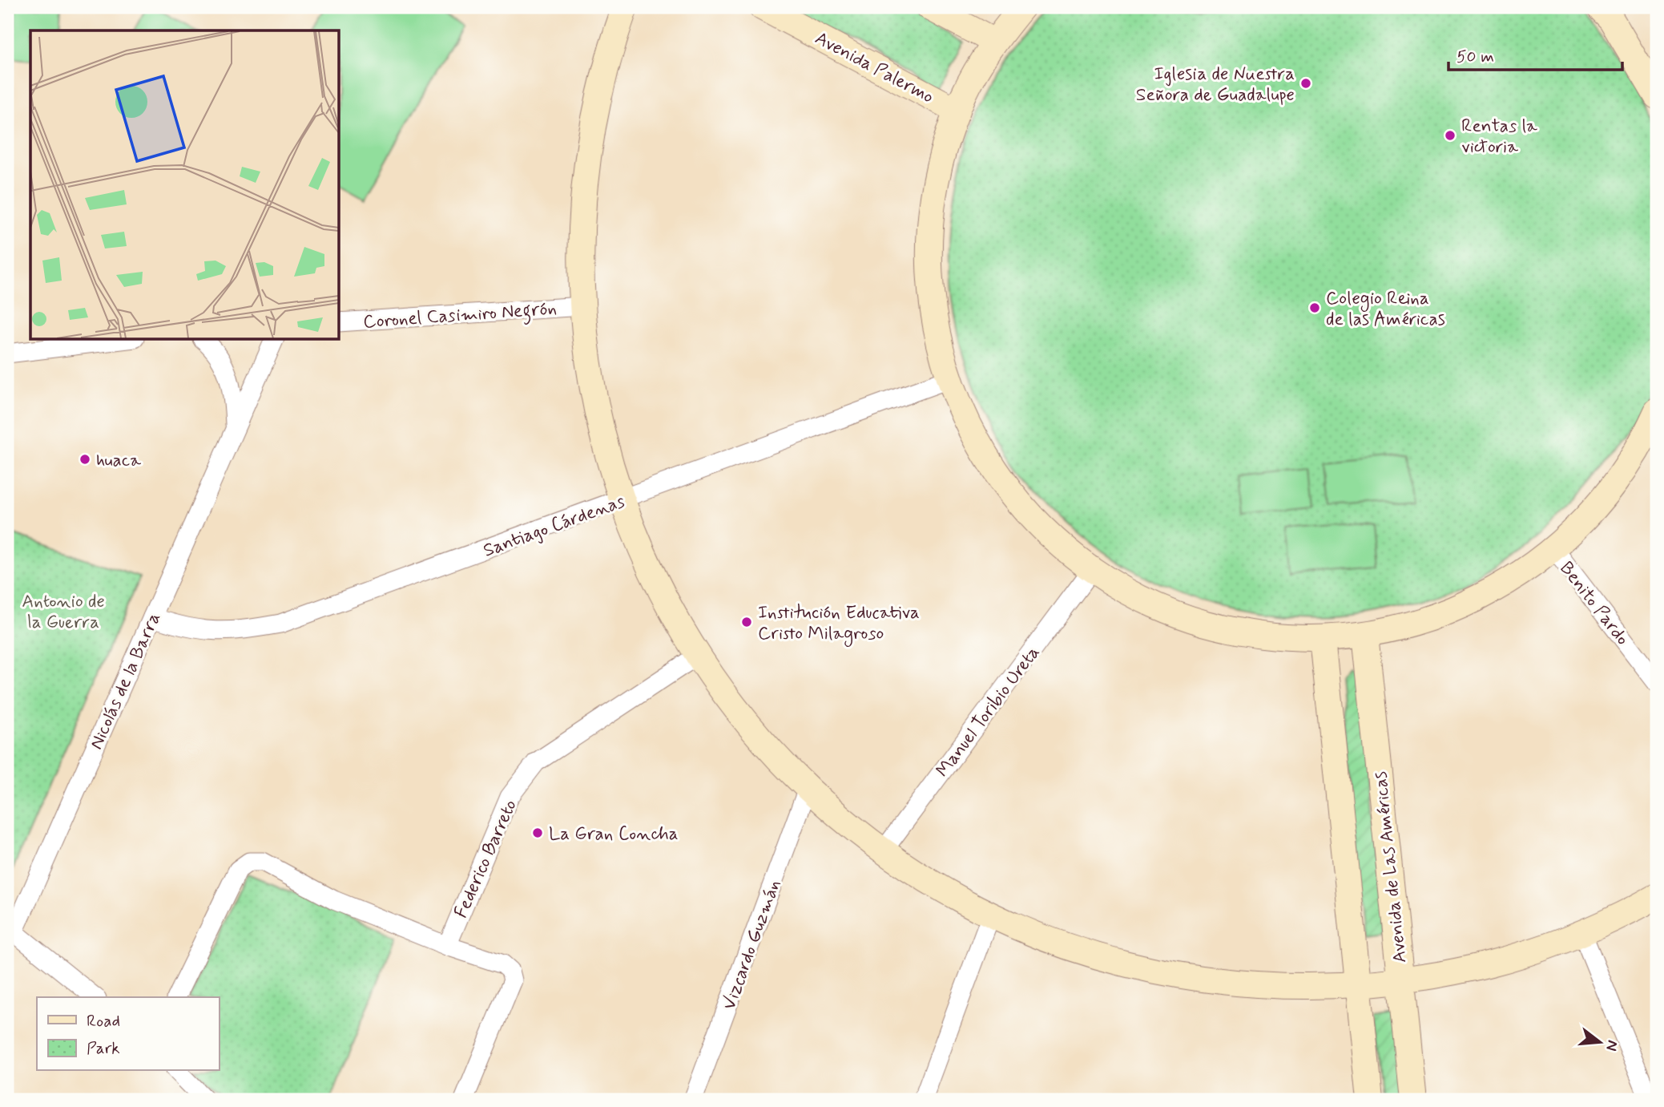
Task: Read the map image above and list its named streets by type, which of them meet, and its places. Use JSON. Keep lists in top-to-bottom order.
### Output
{
  "streets": {
    "street": [
      "Avenida Palermo",
      "Coronel Casimiro Negrón",
      "Santiago Cárdenas",
      "Benito Pardo",
      "Nicolás de la Barra",
      "Manuel Toribio Ureta",
      "Federico Barreto",
      "Avenida de Las Américas",
      "Vizcardo Guzmán"
    ]
  },
  "crossings": [
    ["Santiago Cárdenas", "Nicolás de la Barra"]
  ],
  "parks": ["Antonio de la Guerra"],
  "places": [
    "Iglesia de Nuestra Señora de Guadalupe",
    "Rentas la victoria",
    "Colegio Reina de las Américas",
    "huaca",
    "Institución Educativa Cristo Milagroso",
    "La Gran Concha"
  ],
  "legend": ["Road", "Park"],
  "scale_bar": "50 m",
  "north": "right"
}
